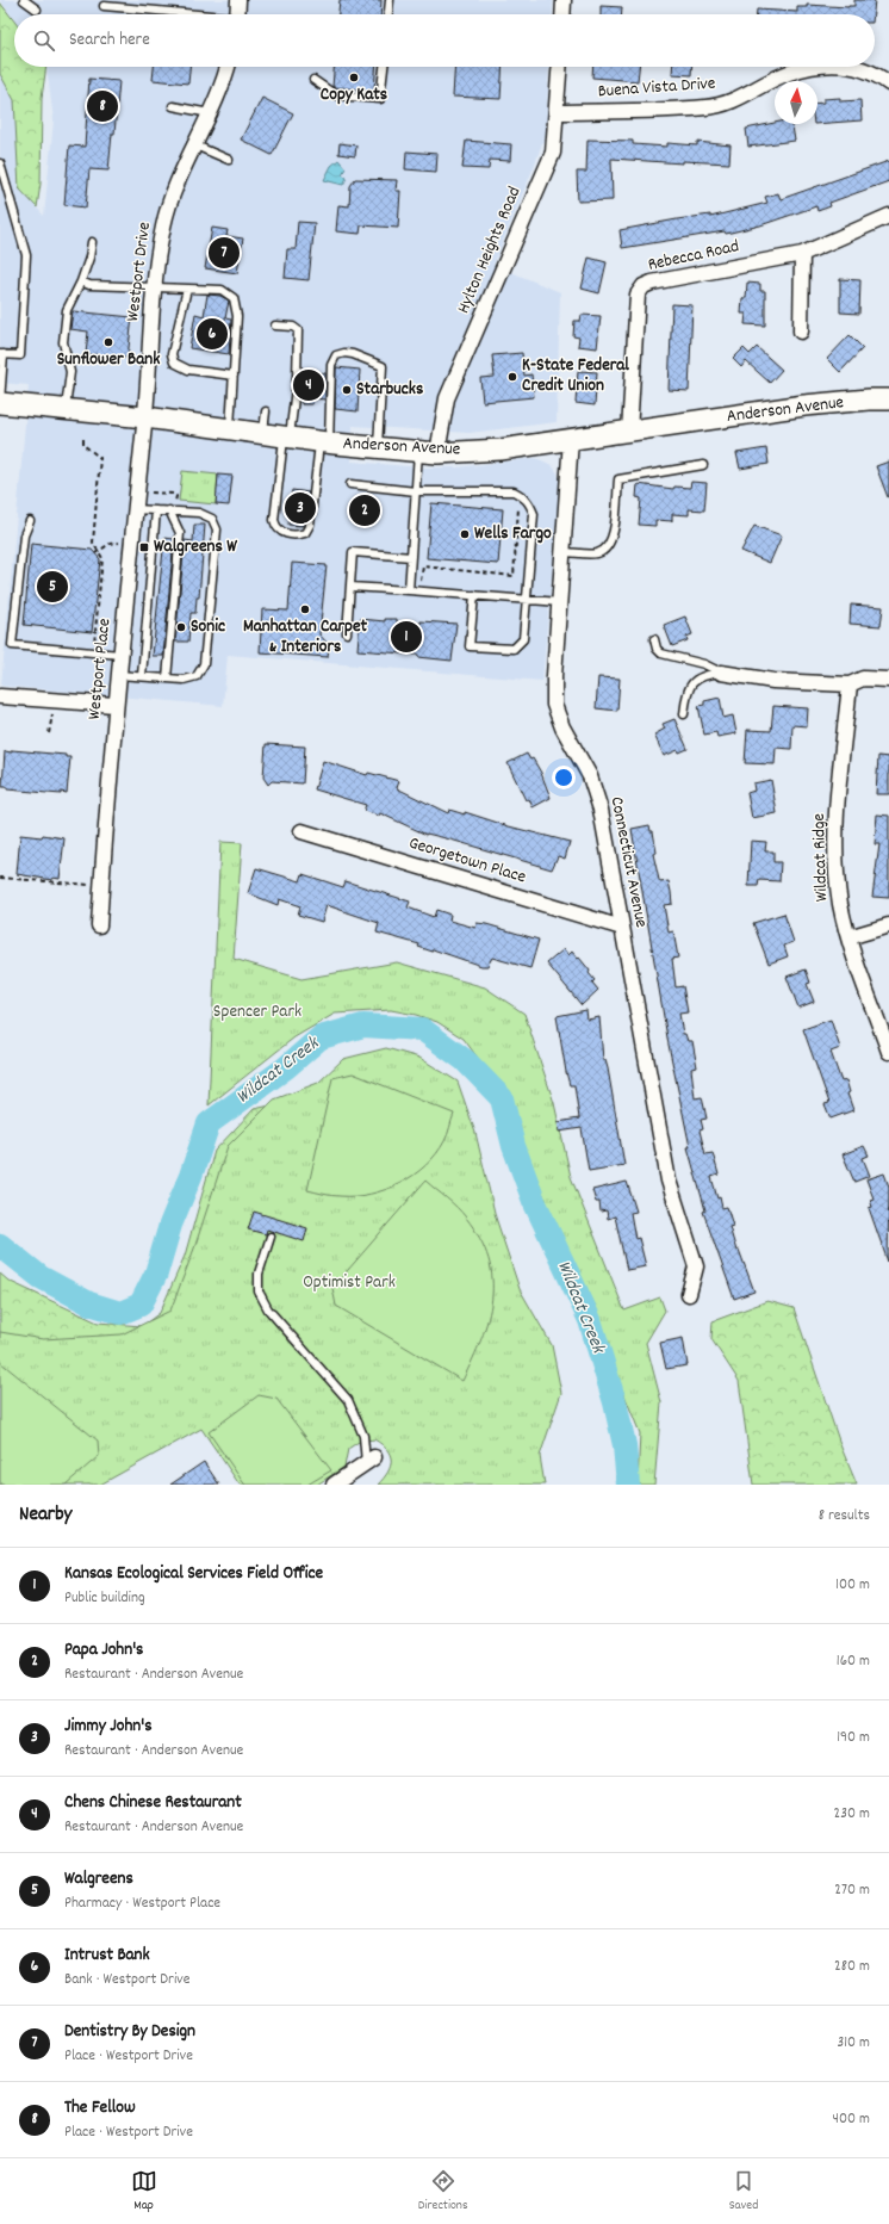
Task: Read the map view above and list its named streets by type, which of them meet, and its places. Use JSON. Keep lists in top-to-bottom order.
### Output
{
  "streets": {
    "main road": ["Anderson Avenue"],
    "street": [
      "Buena Vista Drive",
      "Hylton Heights Road",
      "Rebecca Road",
      "Westport Drive",
      "Westport Place",
      "Wildcat Ridge",
      "Georgetown Place",
      "Connecticut Avenue"
    ]
  },
  "crossings": [
    ["Buena Vista Drive", "Hylton Heights Road"],
    ["Hylton Heights Road", "Anderson Avenue"],
    ["Rebecca Road", "Anderson Avenue"],
    ["Westport Drive", "Anderson Avenue"],
    ["Westport Drive", "Westport Place"],
    ["Anderson Avenue", "Westport Place"],
    ["Anderson Avenue", "Connecticut Avenue"],
    ["Georgetown Place", "Connecticut Avenue"]
  ],
  "water": ["Wildcat Creek"],
  "parks": ["Spencer Park", "Optimist Park"],
  "places": {
    "other": [
      "Copy Kats",
      "Sunflower Bank",
      "K-State Federal Credit Union",
      "Starbucks",
      "Wells Fargo",
      "Manhattan Carpet & Interiors",
      "Sonic"
    ],
    "transit": ["Walgreens W"]
  },
  "north": "top",
  "page": {
    "search": "Search here",
    "pins": [
      "8",
      "7",
      "6",
      "4",
      "3",
      "2",
      "5",
      "1"
    ],
    "heading": ["Nearby", "8 results"],
    "list": [
      {
        "mark": "1",
        "name": "Kansas Ecological Services Field Office",
        "note": "Public building",
        "value": "100 m"
      },
      {
        "mark": "2",
        "name": "Papa John's",
        "note": "Restaurant · Anderson Avenue",
        "value": "160 m"
      },
      {
        "mark": "3",
        "name": "Jimmy John's",
        "note": "Restaurant · Anderson Avenue",
        "value": "190 m"
      },
      {
        "mark": "4",
        "name": "Chens Chinese Restaurant",
        "note": "Restaurant · Anderson Avenue",
        "value": "230 m"
      },
      {
        "mark": "5",
        "name": "Walgreens",
        "note": "Pharmacy · Westport Place",
        "value": "270 m"
      },
      {
        "mark": "6",
        "name": "Intrust Bank",
        "note": "Bank · Westport Drive",
        "value": "280 m"
      },
      {
        "mark": "7",
        "name": "Dentistry By Design",
        "note": "Place · Westport Drive",
        "value": "310 m"
      },
      {
        "mark": "8",
        "name": "The Fellow",
        "note": "Place · Westport Drive",
        "value": "400 m"
      }
    ],
    "nav": ["Map", "Directions", "Saved"]
  }
}
